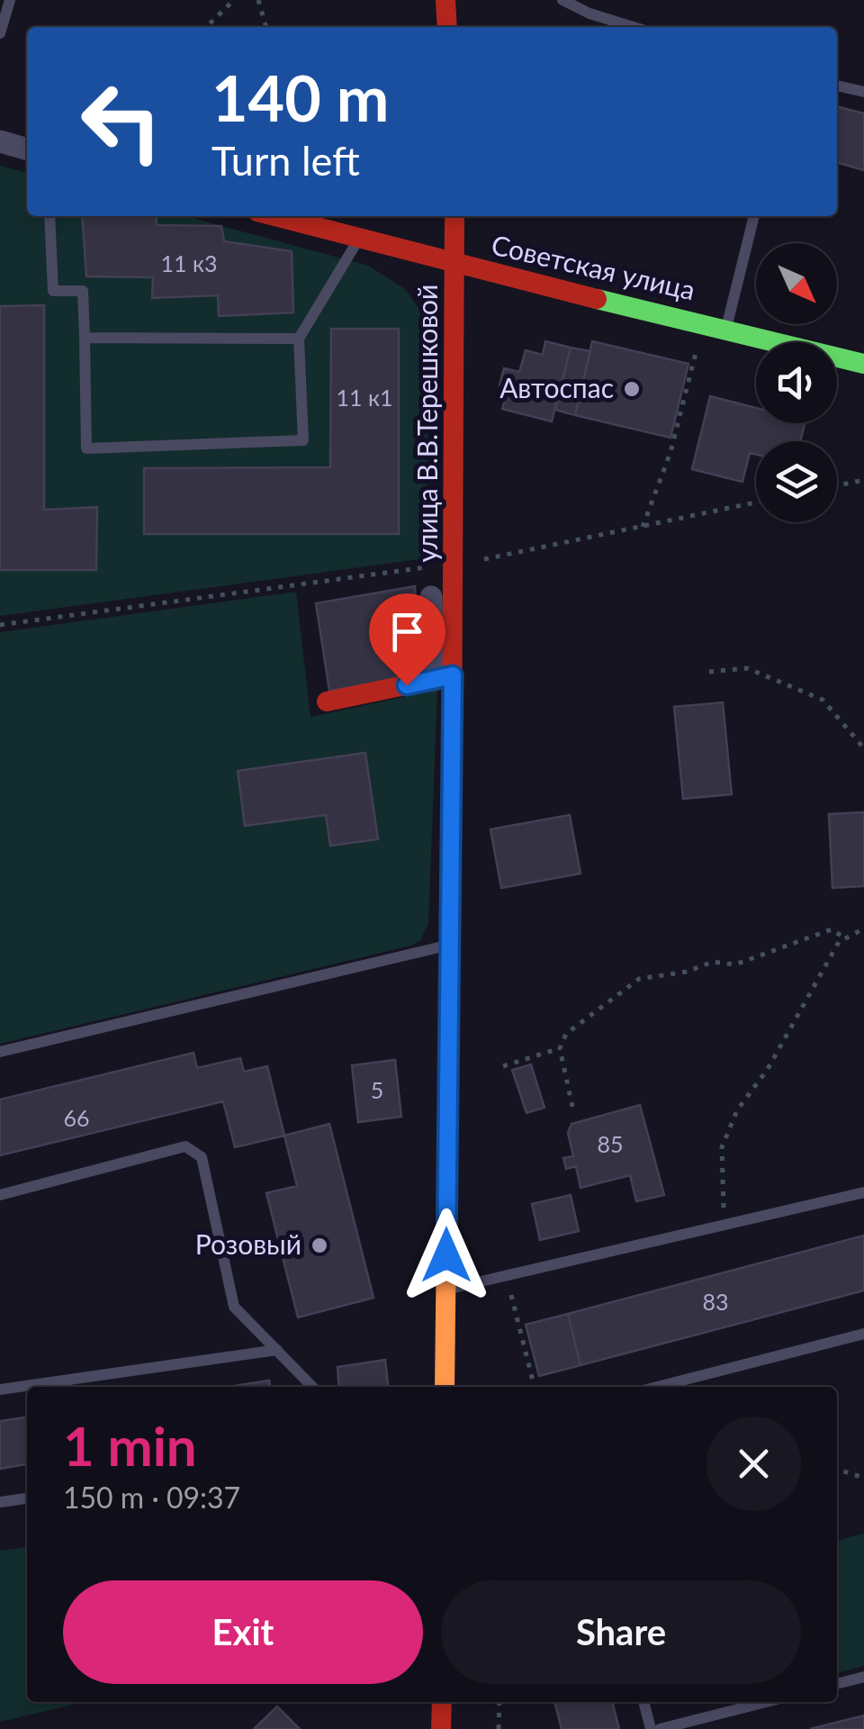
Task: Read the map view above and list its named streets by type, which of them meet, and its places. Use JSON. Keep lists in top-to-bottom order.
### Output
{
  "streets": {
    "street": ["Советская улица", "улица В.В.Терешковой"]
  },
  "crossings": [
    ["Советская улица", "улица В.В.Терешковой"]
  ],
  "places": ["Автоспас", "Розовый"],
  "house_numbers": [
    "11 к3",
    "11 к1",
    "5",
    "66",
    "85",
    "83"
  ],
  "north": "bottom right",
  "page": {
    "turn": ["140 m", "Turn left"],
    "heading": ["1 min", "150 m · 09:37"],
    "buttons": ["Exit", "Share"]
  }
}
